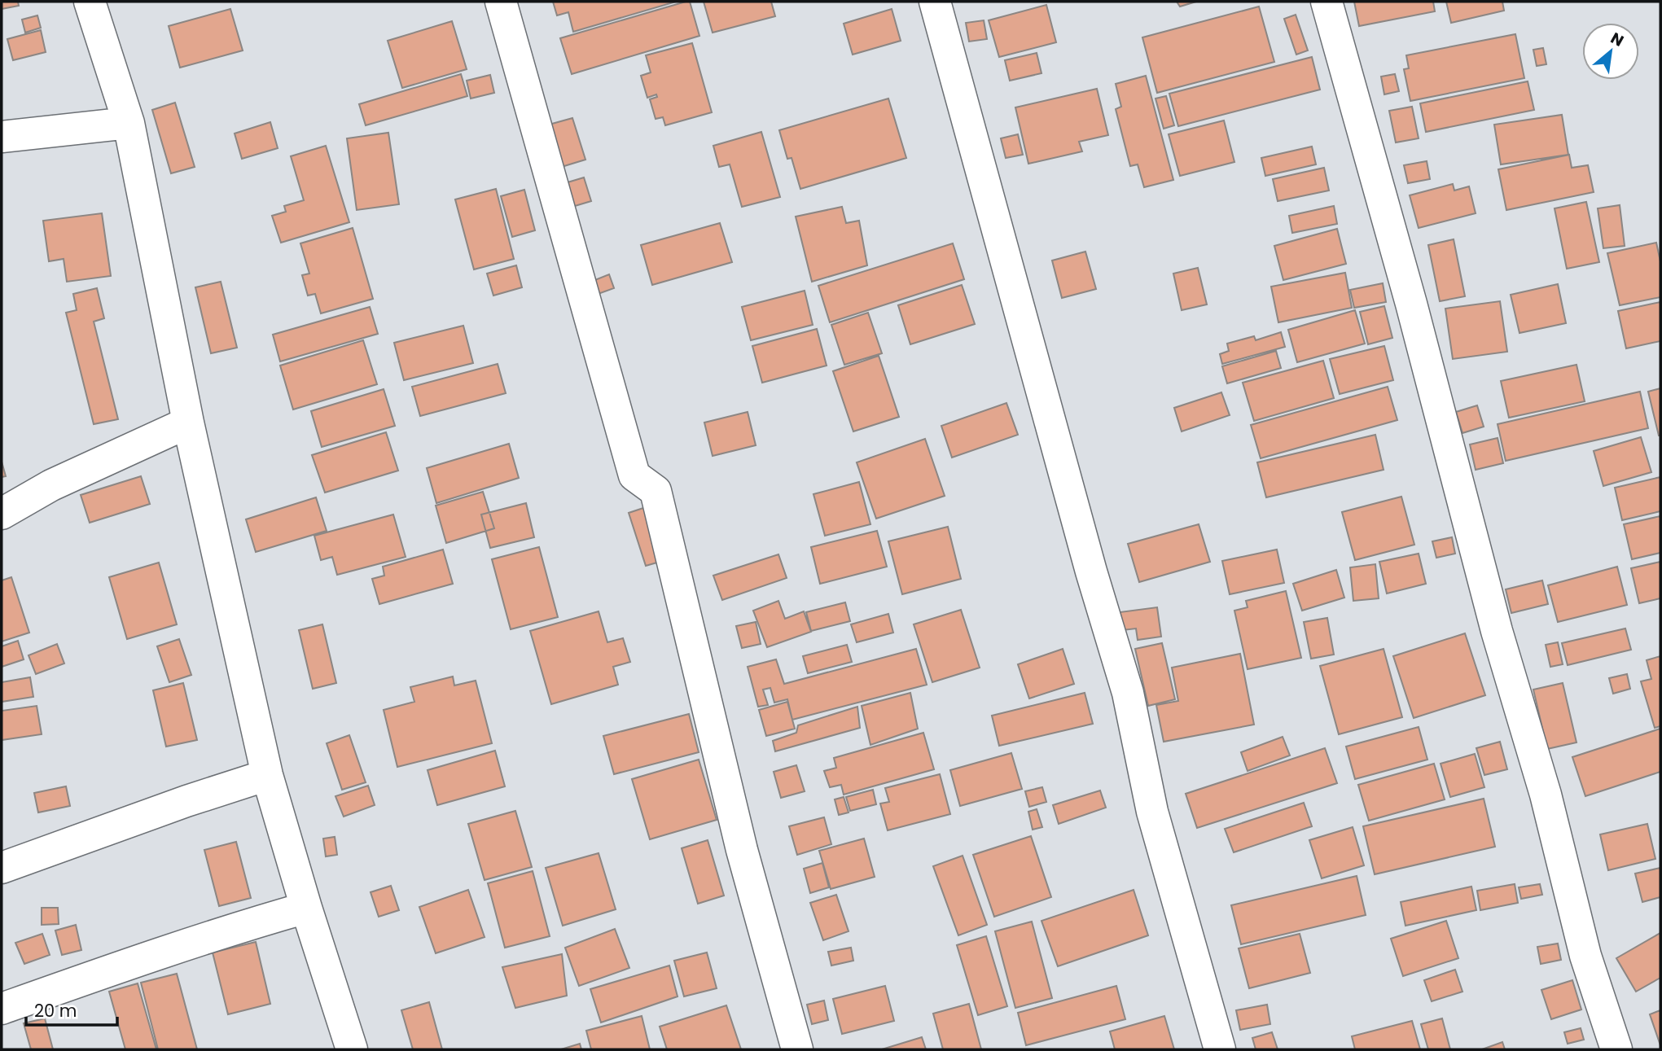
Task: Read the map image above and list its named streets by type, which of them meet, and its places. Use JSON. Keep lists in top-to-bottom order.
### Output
{
  "scale_bar": "20 m",
  "north": "top right"
}
